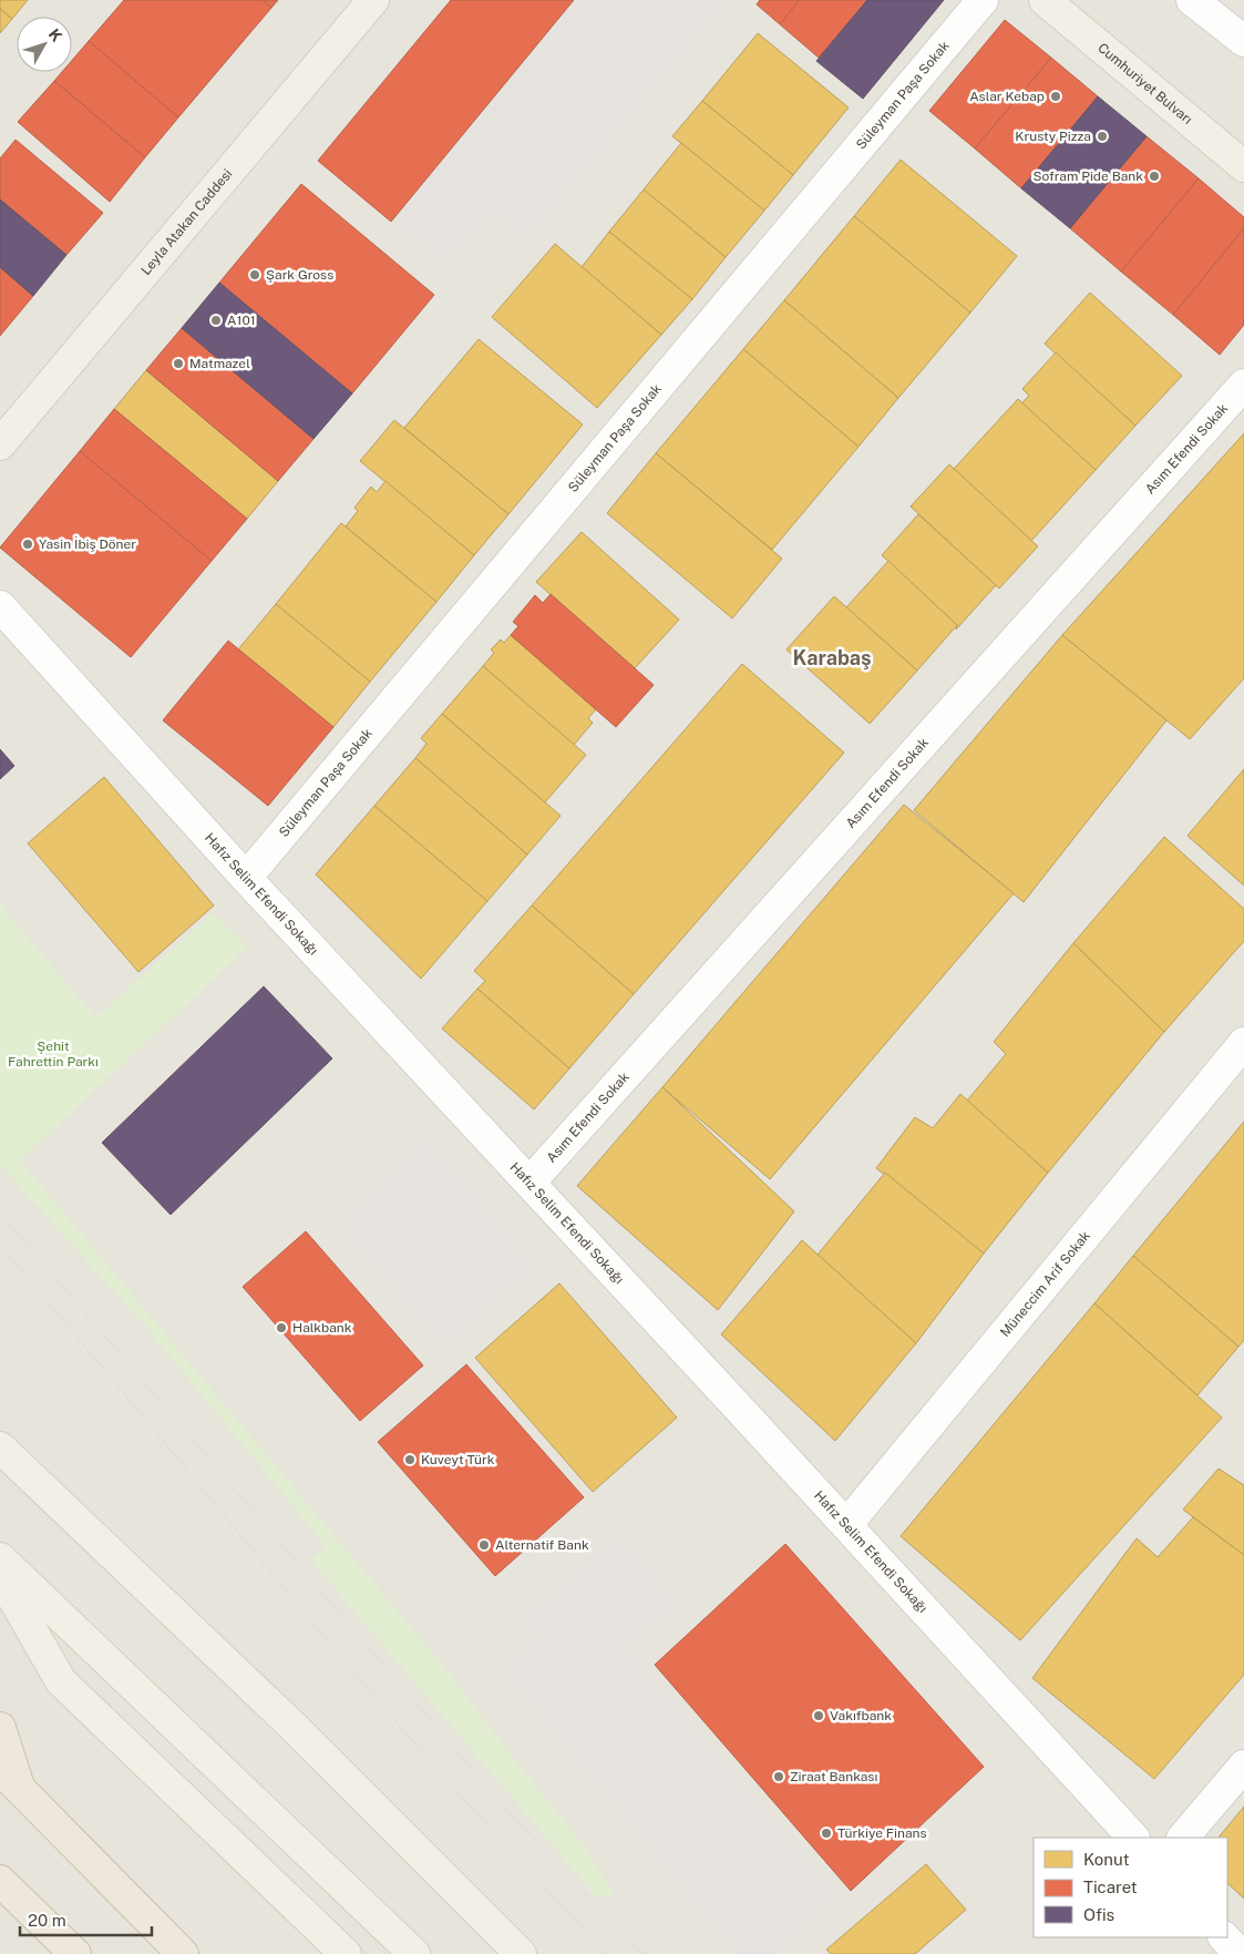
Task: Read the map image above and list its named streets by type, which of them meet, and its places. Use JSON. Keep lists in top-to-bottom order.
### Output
{
  "streets": {
    "main road": ["Cumhuriyet Bulvarı", "Leyla Atakan Caddesi"],
    "street": [
      "Süleyman Paşa Sokak",
      "Asım Efendi Sokak",
      "Hafız Selim Efendi Sokağı",
      "Müneccim Arif Sokak"
    ]
  },
  "crossings": [
    ["Süleyman Paşa Sokak", "Hafız Selim Efendi Sokağı"],
    ["Asım Efendi Sokak", "Hafız Selim Efendi Sokağı"],
    ["Hafız Selim Efendi Sokağı", "Müneccim Arif Sokak"]
  ],
  "districts": ["Karabaş"],
  "parks": ["Şehit Fahrettin Parkı"],
  "places": [
    "Aslar Kebap",
    "Krusty Pizza",
    "Sofram Pide Bank",
    "Şark Gross",
    "A101",
    "Matmazel",
    "Yasin İbiş Döner",
    "Halkbank",
    "Kuveyt Türk",
    "Alternatif Bank",
    "Vakıfbank",
    "Ziraat Bankası",
    "Türkiye Finans"
  ],
  "legend": ["Konut", "Ticaret", "Ofis"],
  "scale_bar": "20 m",
  "north": "top right"
}
